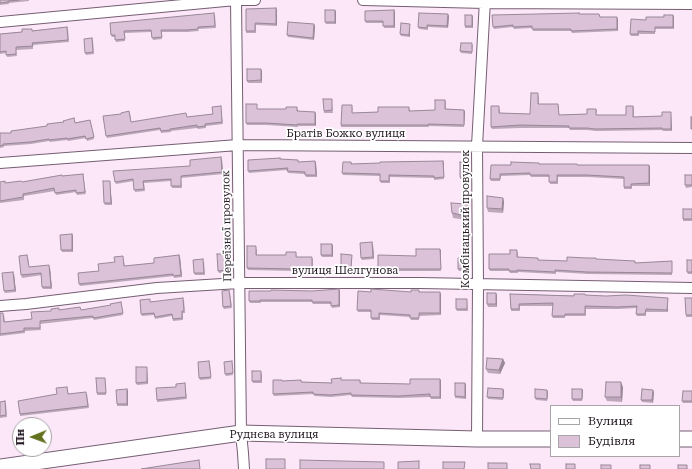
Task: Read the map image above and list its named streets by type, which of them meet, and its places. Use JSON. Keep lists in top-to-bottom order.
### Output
{
  "streets": {
    "street": [
      "Братів Божко вулиця",
      "Комбінацький провулок",
      "Переїзної провулок",
      "вулиця Шелгунова",
      "Руднєва вулиця"
    ]
  },
  "crossings": [
    ["Братів Божко вулиця", "Комбінацький провулок"],
    ["Братів Божко вулиця", "Переїзної провулок"],
    ["Комбінацький провулок", "вулиця Шелгунова"],
    ["Комбінацький провулок", "Руднєва вулиця"],
    ["Переїзної провулок", "вулиця Шелгунова"],
    ["Переїзної провулок", "Руднєва вулиця"]
  ],
  "legend": ["Вулиця", "Будівля"],
  "north": "left"
}
